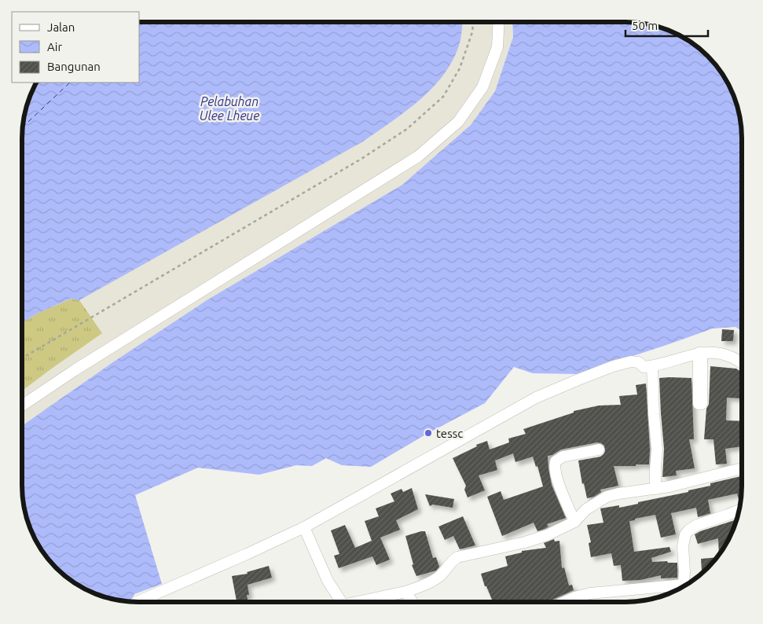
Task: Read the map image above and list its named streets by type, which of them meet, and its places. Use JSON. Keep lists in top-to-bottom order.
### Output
{
  "water": ["Pelabuhan Ulee Lheue"],
  "places": ["tessc"],
  "legend": ["Jalan", "Air", "Bangunan"],
  "scale_bar": "50 m"
}
